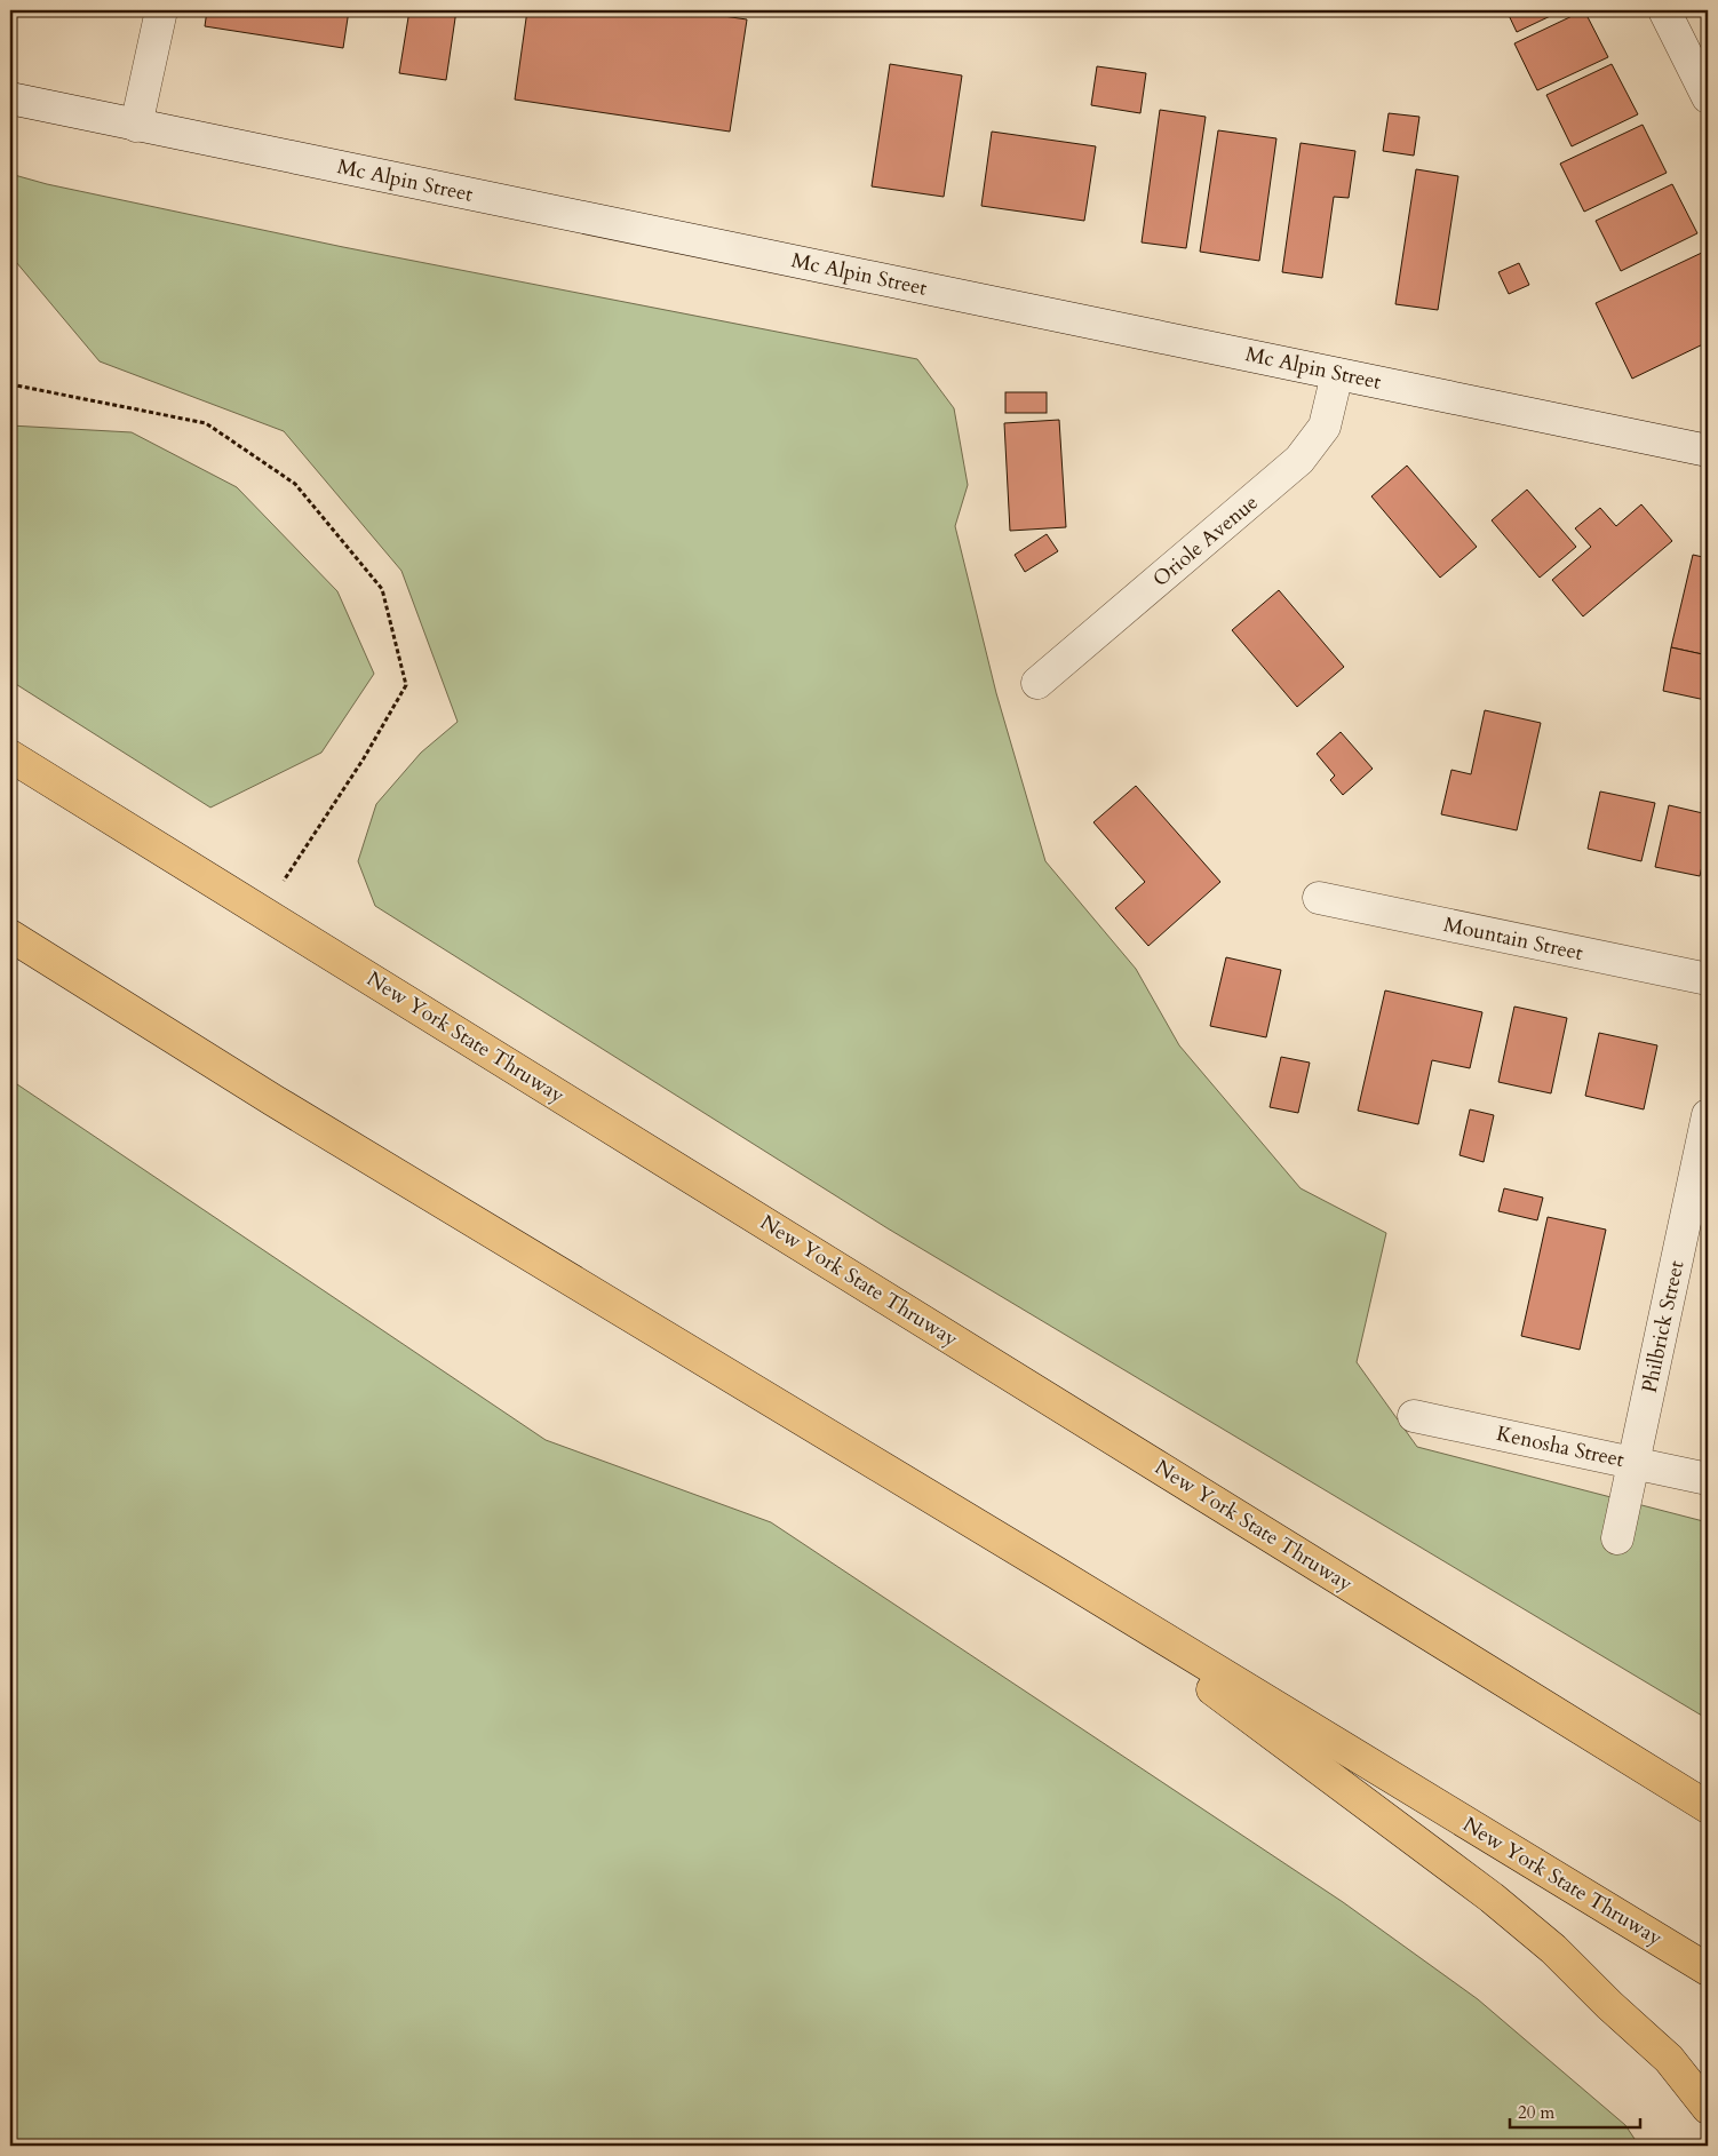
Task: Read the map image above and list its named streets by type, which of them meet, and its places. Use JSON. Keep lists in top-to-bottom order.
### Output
{
  "streets": {
    "highway": ["New York State Thruway"],
    "street": [
      "Mc Alpin Street",
      "Oriole Avenue",
      "Mountain Street",
      "Philbrick Street",
      "Kenosha Street"
    ]
  },
  "crossings": [
    ["Mc Alpin Street", "Oriole Avenue"],
    ["Philbrick Street", "Kenosha Street"]
  ],
  "scale_bar": "20 m"
}
